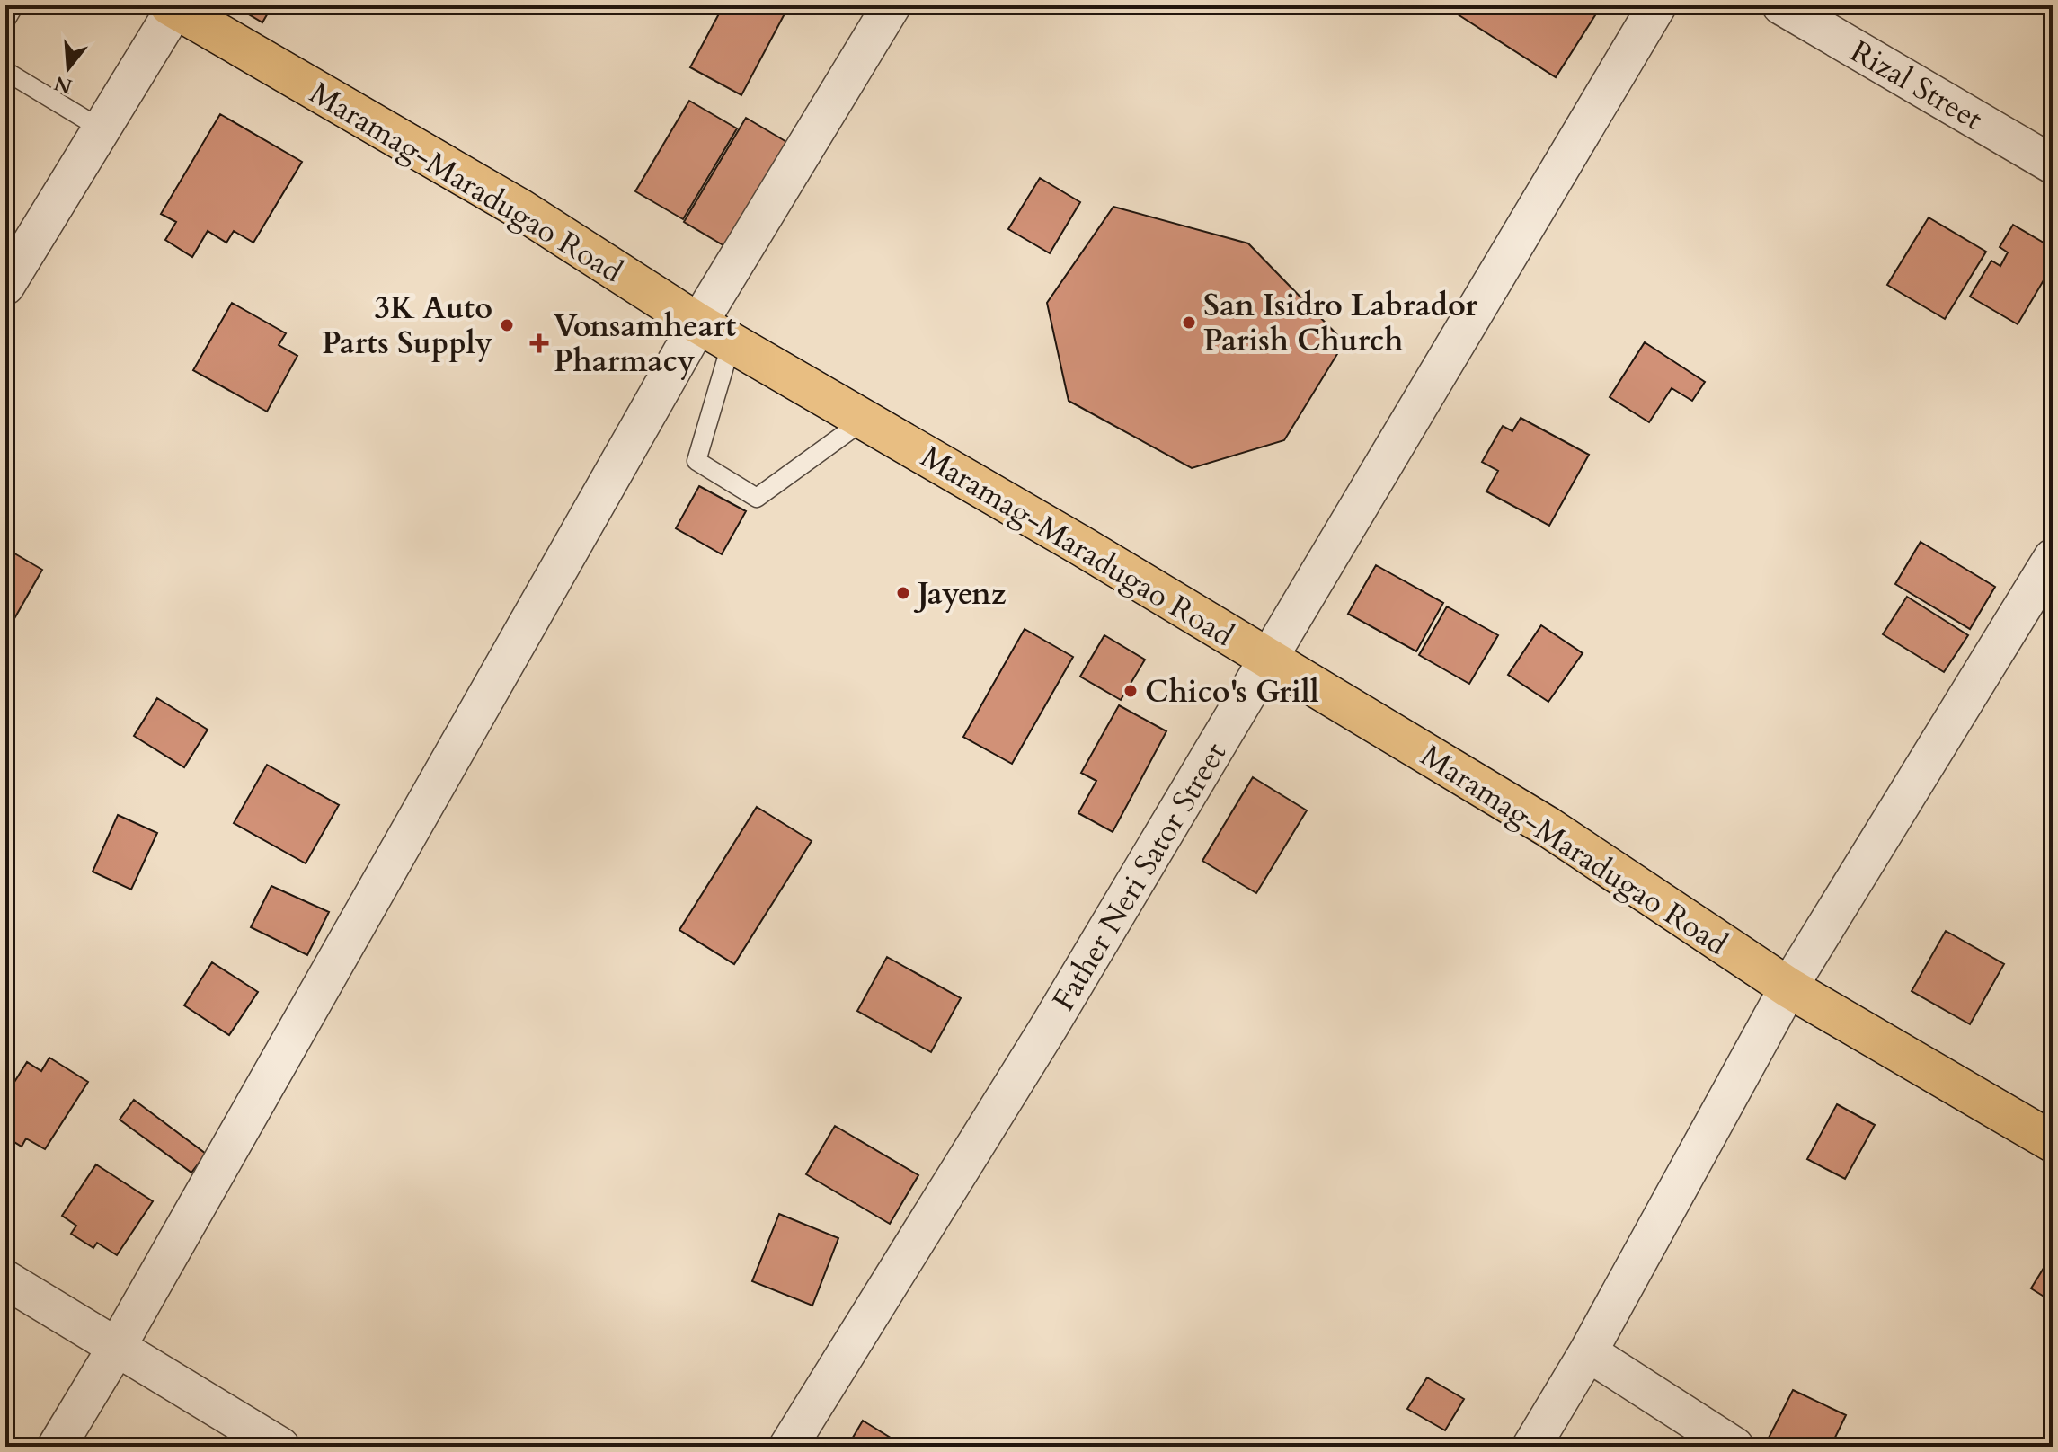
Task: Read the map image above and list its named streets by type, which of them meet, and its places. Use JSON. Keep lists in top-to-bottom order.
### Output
{
  "streets": {
    "main road": ["Maramag-Maradugao Road"],
    "street": ["Rizal Street", "Father Neri Sator Street"]
  },
  "crossings": [
    ["Maramag-Maradugao Road", "Father Neri Sator Street"]
  ],
  "places": {
    "other": [
      "San Isidro Labrador Parish Church",
      "3K Auto Parts Supply",
      "Jayenz",
      "Chico's Grill"
    ],
    "health": ["Vonsamheart Pharmacy"]
  },
  "north": "bottom"
}
